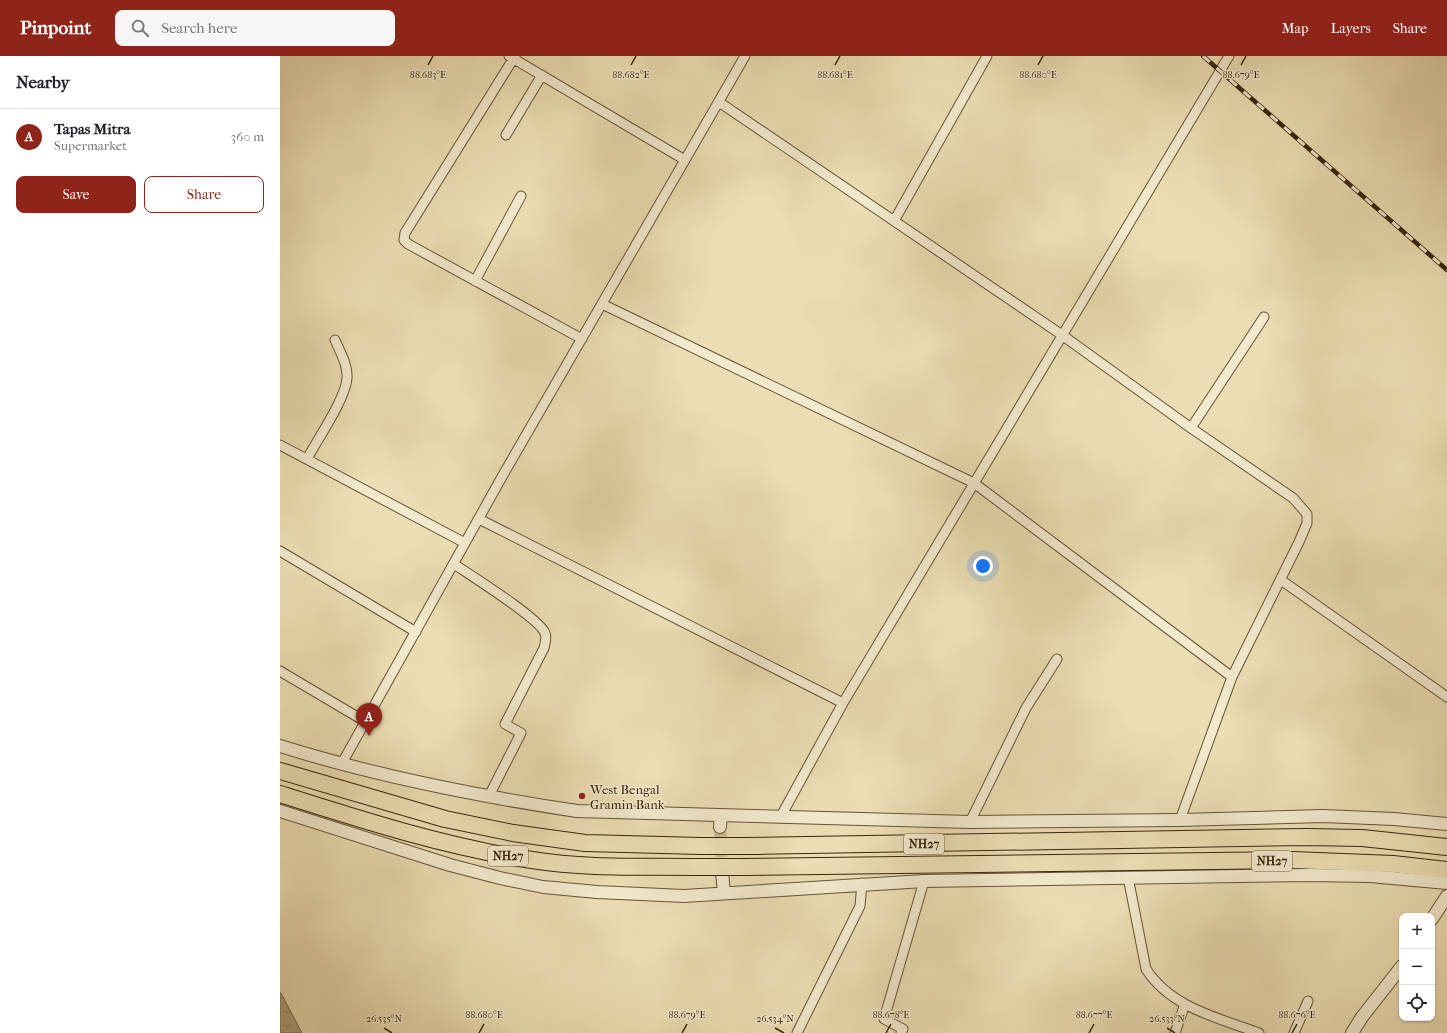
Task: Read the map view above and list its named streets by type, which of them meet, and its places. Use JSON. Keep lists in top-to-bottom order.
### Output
{
  "streets": {
    "highway": ["NH27"]
  },
  "places": ["West Bengal Gramin Bank"],
  "page": {
    "header": "Pinpoint",
    "search": "Search here",
    "nav": ["Map", "Layers", "Share"],
    "heading": "Nearby",
    "list": [
      {
        "mark": "A",
        "name": "Tapas Mitra",
        "note": "Supermarket",
        "value": "360 m"
      }
    ],
    "buttons": ["Save", "Share"],
    "pins": "A",
    "map_buttons": ["+", "−"]
  },
  "coordinates": [
    "88.682°E",
    "88.680°E",
    "88.679°E",
    "88.683°E",
    "88.681°E",
    "88.678°E",
    "88.677°E",
    "88.676°E",
    "26.535°N",
    "26.534°N",
    "26.533°N"
  ]
}
